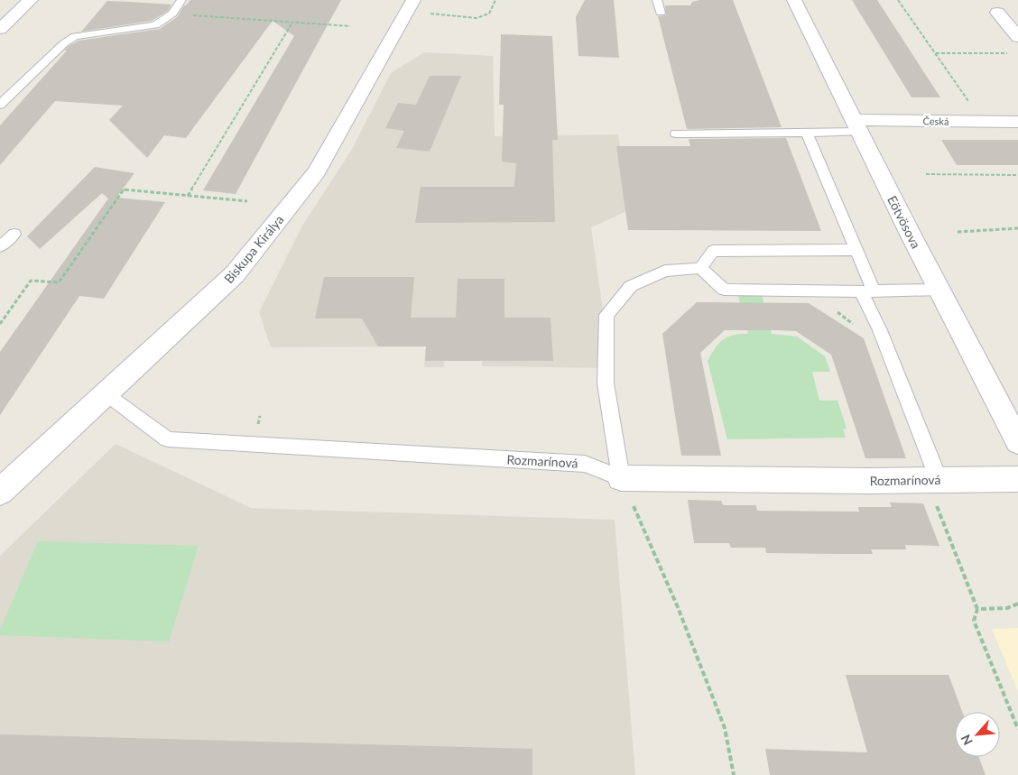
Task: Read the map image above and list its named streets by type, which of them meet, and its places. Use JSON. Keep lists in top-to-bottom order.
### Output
{
  "streets": {
    "street": [
      "Česká",
      "Eötvösova",
      "Biskupa Királya",
      "Rozmarínová"
    ]
  },
  "crossings": [
    ["Česká", "Eötvösova"],
    ["Biskupa Királya", "Rozmarínová"]
  ],
  "north": "bottom left"
}
